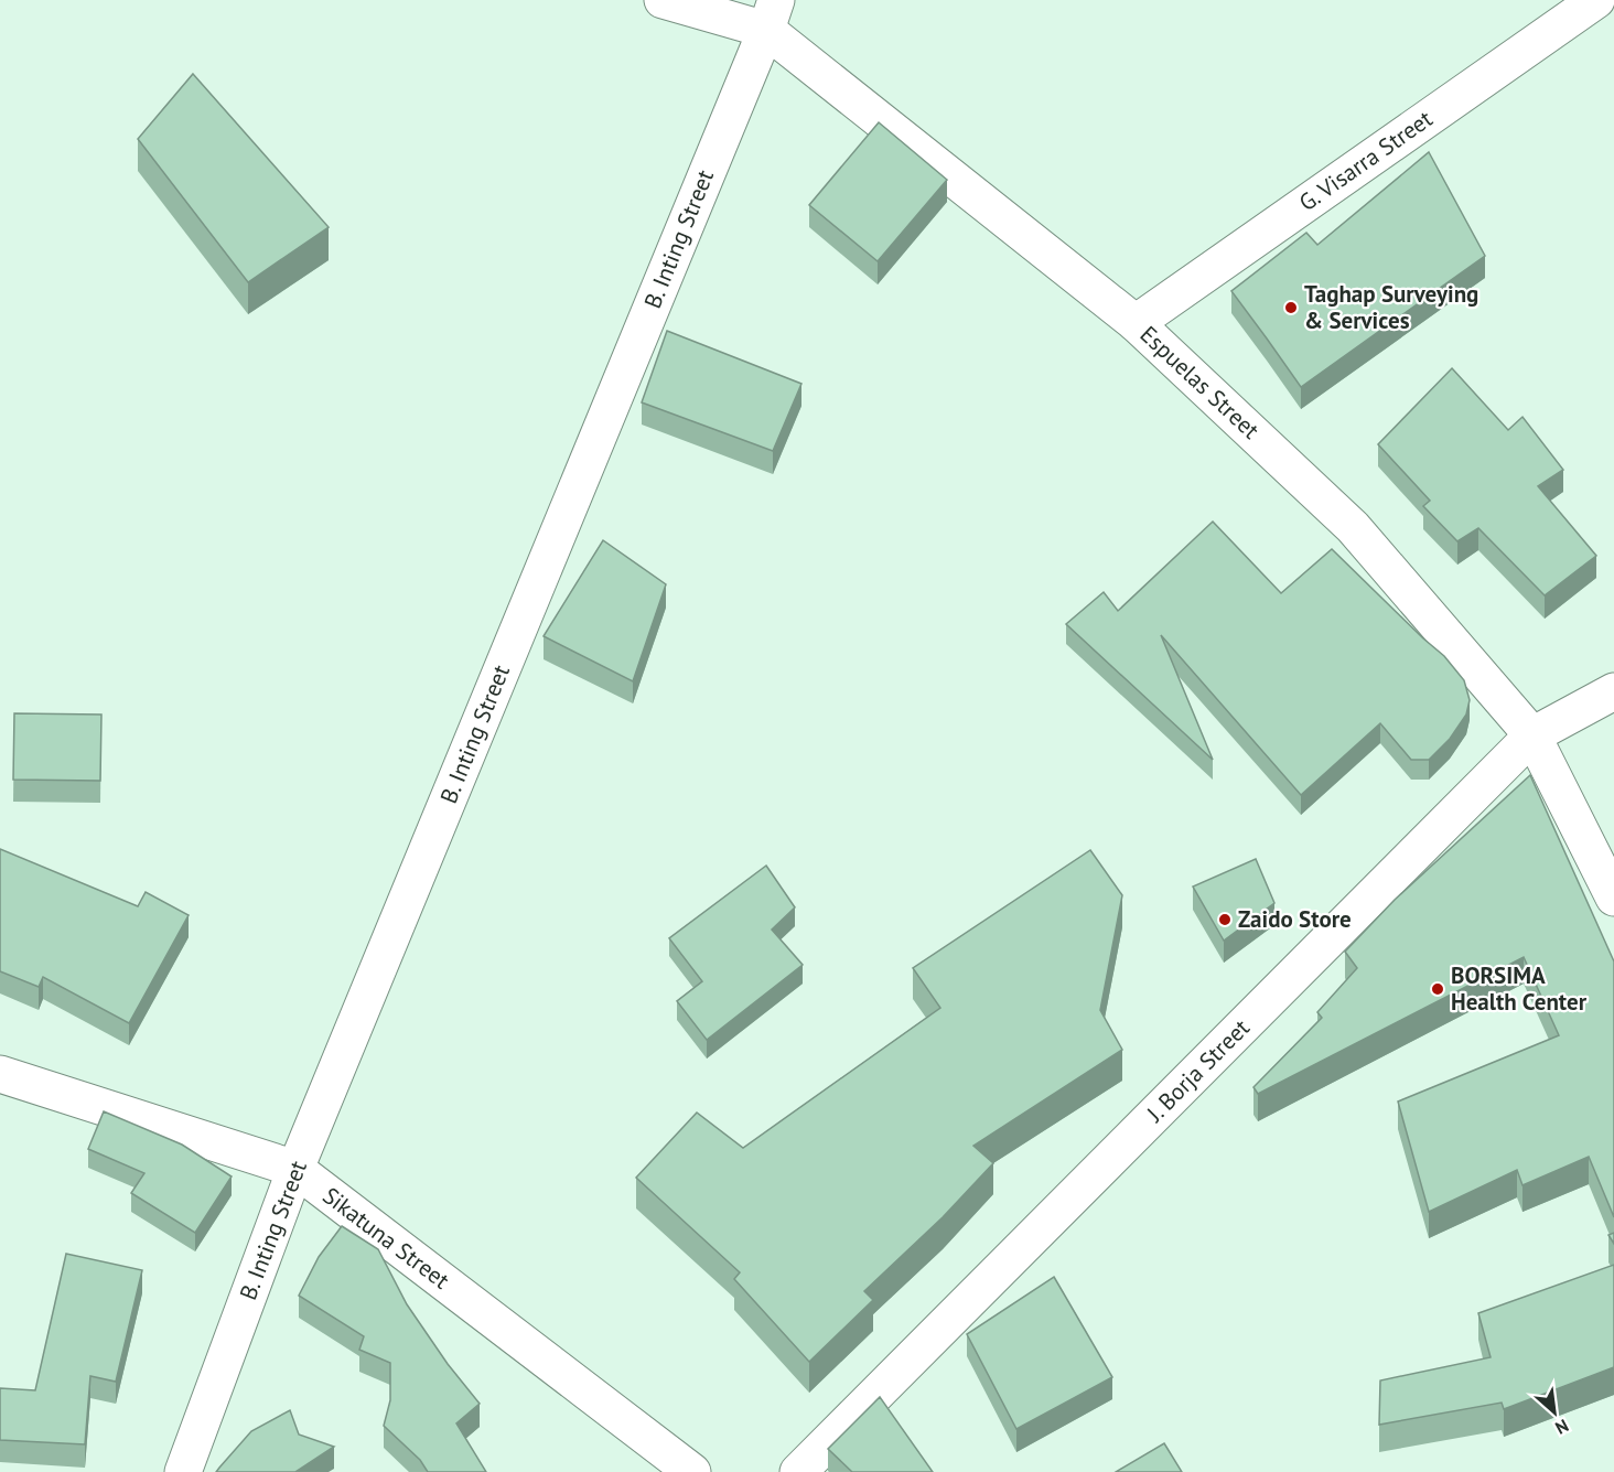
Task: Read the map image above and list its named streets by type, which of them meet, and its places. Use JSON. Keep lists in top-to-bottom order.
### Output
{
  "streets": {
    "street": [
      "G. Visarra Street",
      "B. Inting Street",
      "Espuelas Street",
      "J. Borja Street",
      "Sikatuna Street"
    ]
  },
  "crossings": [
    ["G. Visarra Street", "Espuelas Street"],
    ["B. Inting Street", "Espuelas Street"],
    ["B. Inting Street", "Sikatuna Street"],
    ["Espuelas Street", "J. Borja Street"]
  ],
  "places": ["Taghap Surveying & Services", "Zaido Store", "BORSIMA Health Center"],
  "north": "bottom right"
}
